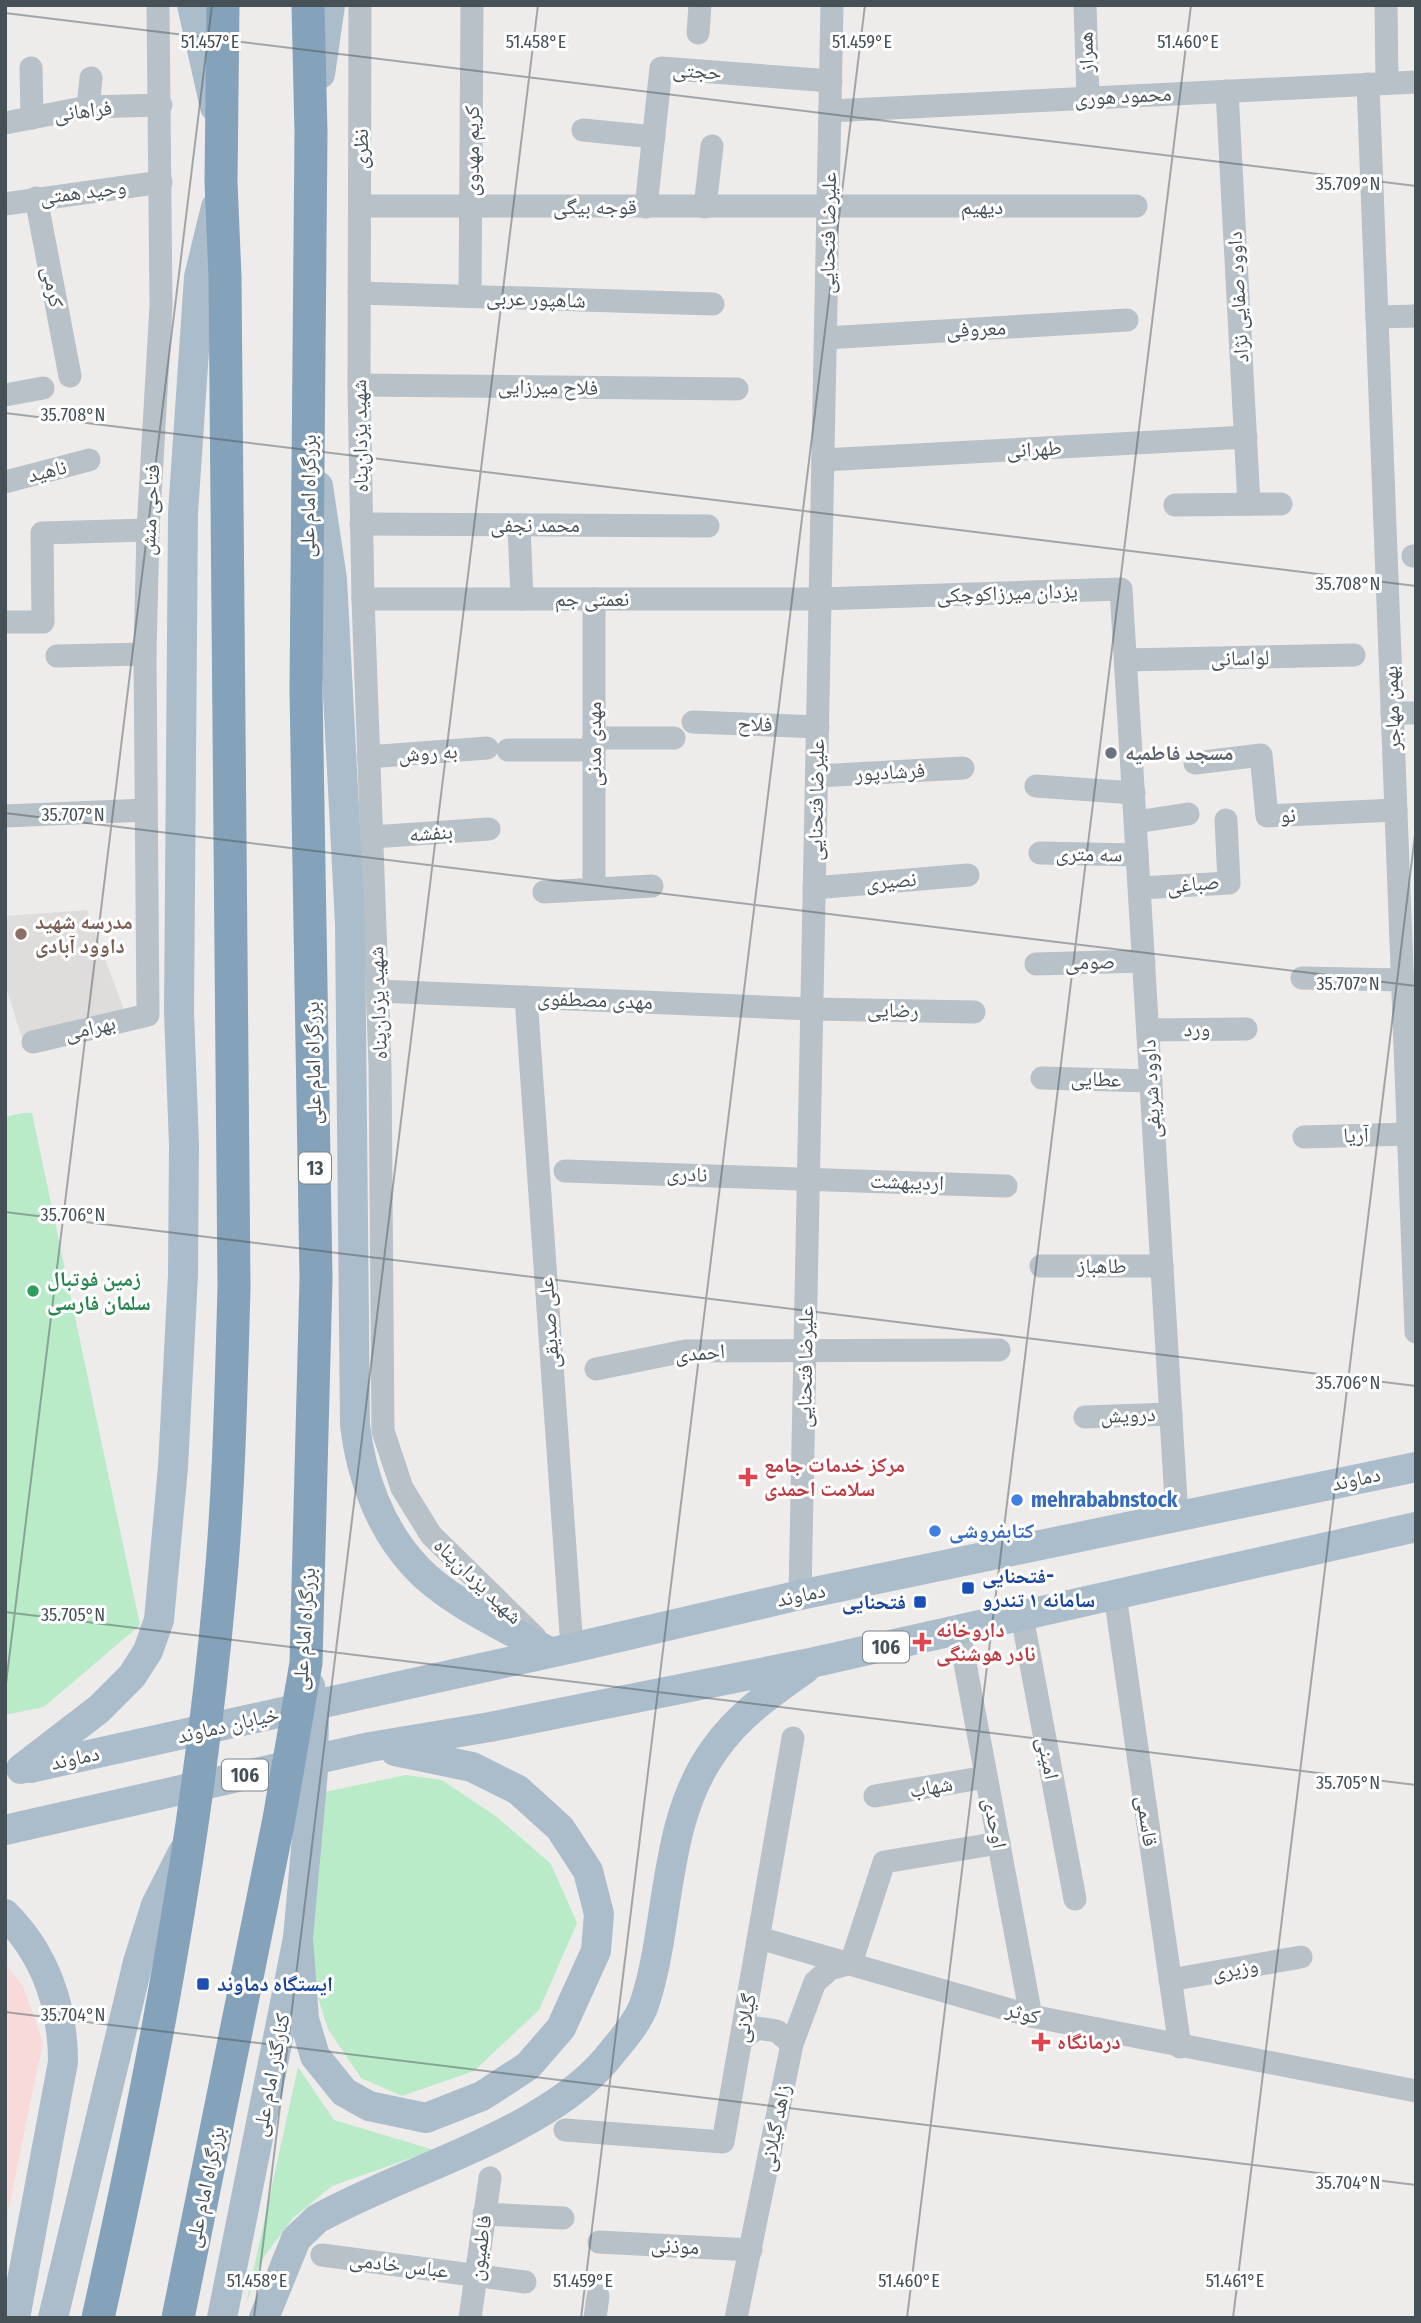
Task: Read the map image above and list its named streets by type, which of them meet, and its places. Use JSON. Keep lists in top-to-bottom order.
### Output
{
  "streets": {
    "highway": ["بزرگراه امام علی", "13"],
    "main road": [
      "دماوند",
      "106",
      "خیابان دماوند",
      "کنارگذر امام علی"
    ],
    "street": [
      "همراز",
      "حجتی",
      "محمود هوری",
      "فراهانی",
      "نظری",
      "کریم مهدوی",
      "وحید همتی",
      "قوجه بیگی",
      "دیهیم",
      "علیرضا فتحنایی",
      "کرمی",
      "داوود صفایی نژاد",
      "شاهپور عربی",
      "معروفی",
      "فلاح میرزایی",
      "شهید یزدان‌پناه",
      "طهرانی",
      "ناهید",
      "فتاحی منش",
      "محمد نجفی",
      "یزدان میرزاکوچکی",
      "نعمتی جم",
      "لواسانی",
      "بهمن مهاجر",
      "فلاح",
      "مهدی مدنی",
      "به روش",
      "فرشادپور",
      "نو",
      "بنفشه",
      "سه متری",
      "نصیری",
      "صباغی",
      "صومی",
      "مهدی مصطفوی",
      "رضایی",
      "بهرامی",
      "ورد",
      "عطایی",
      "داوود شریفی",
      "آریا",
      "نادری",
      "اردیبهشت",
      "طاهباز",
      "علی صدیقی",
      "احمدی",
      "درویش",
      "امینی",
      "شهاب",
      "قاسمی",
      "اوحدی",
      "وزیری",
      "کوثر",
      "گیلانی",
      "زاهد گیلانی",
      "موذنی",
      "فاطمیون",
      "عباس خادمی"
    ]
  },
  "crossings": [
    ["همراز", "محمود هوری"],
    ["حجتی", "قوجه بیگی"],
    ["حجتی", "علیرضا فتحنایی"],
    ["محمود هوری", "علیرضا فتحنایی"],
    ["محمود هوری", "داوود صفایی نژاد"],
    ["محمود هوری", "بهمن مهاجر"],
    ["فراهانی", "فتاحی منش"],
    ["نظری", "قوجه بیگی"],
    ["نظری", "شاهپور عربی"],
    ["نظری", "شهید یزدان‌پناه"],
    ["کریم مهدوی", "قوجه بیگی"],
    ["کریم مهدوی", "شاهپور عربی"],
    ["وحید همتی", "کرمی"],
    ["وحید همتی", "فتاحی منش"],
    ["قوجه بیگی", "دیهیم"],
    ["قوجه بیگی", "علیرضا فتحنایی"],
    ["دیهیم", "علیرضا فتحنایی"],
    ["علیرضا فتحنایی", "معروفی"],
    ["علیرضا فتحنایی", "طهرانی"],
    ["علیرضا فتحنایی", "یزدان میرزاکوچکی"],
    ["علیرضا فتحنایی", "نعمتی جم"],
    ["علیرضا فتحنایی", "فلاح"],
    ["علیرضا فتحنایی", "فرشادپور"],
    ["علیرضا فتحنایی", "نصیری"],
    ["علیرضا فتحنایی", "مهدی مصطفوی"],
    ["علیرضا فتحنایی", "رضایی"],
    ["علیرضا فتحنایی", "نادری"],
    ["علیرضا فتحنایی", "اردیبهشت"],
    ["علیرضا فتحنایی", "احمدی"],
    ["علیرضا فتحنایی", "دماوند"],
    ["داوود صفایی نژاد", "طهرانی"],
    ["شاهپور عربی", "شهید یزدان‌پناه"],
    ["فلاح میرزایی", "شهید یزدان‌پناه"],
    ["شهید یزدان‌پناه", "محمد نجفی"],
    ["شهید یزدان‌پناه", "نعمتی جم"],
    ["شهید یزدان‌پناه", "به روش"],
    ["شهید یزدان‌پناه", "بنفشه"],
    ["شهید یزدان‌پناه", "مهدی مصطفوی"],
    ["شهید یزدان‌پناه", "علی صدیقی"],
    ["شهید یزدان‌پناه", "دماوند"],
    ["بزرگراه امام علی", "کنارگذر امام علی"],
    ["فتاحی منش", "بهرامی"],
    ["یزدان میرزاکوچکی", "نعمتی جم"],
    ["یزدان میرزاکوچکی", "لواسانی"],
    ["یزدان میرزاکوچکی", "داوود شریفی"],
    ["نعمتی جم", "مهدی مدنی"],
    ["لواسانی", "داوود شریفی"],
    ["بهمن مهاجر", "نو"],
    ["بهمن مهاجر", "آریا"],
    ["مهدی مدنی", "به روش"],
    ["سه متری", "داوود شریفی"],
    ["صباغی", "داوود شریفی"],
    ["صومی", "داوود شریفی"],
    ["مهدی مصطفوی", "رضایی"],
    ["مهدی مصطفوی", "علی صدیقی"],
    ["ورد", "داوود شریفی"],
    ["عطایی", "داوود شریفی"],
    ["داوود شریفی", "طاهباز"],
    ["داوود شریفی", "درویش"],
    ["داوود شریفی", "دماوند"],
    ["نادری", "اردیبهشت"],
    ["علی صدیقی", "دماوند"],
    ["دماوند", "خیابان دماوند"],
    ["106", "امینی"],
    ["106", "قاسمی"],
    ["106", "اوحدی"],
    ["شهاب", "اوحدی"],
    ["قاسمی", "وزیری"],
    ["قاسمی", "کوثر"],
    ["اوحدی", "کوثر"],
    ["کوثر", "گیلانی"],
    ["کوثر", "زاهد گیلانی"],
    ["زاهد گیلانی", "موذنی"],
    ["فاطمیون", "عباس خادمی"]
  ],
  "places": {
    "other": [
      "مسجد فاطمیه",
      "مدرسه شهید داوود آبادی",
      "زمین فوتبال سلمان فارسی",
      "mehrababnstock",
      "کتابفروشی"
    ],
    "health": ["مرکز خدمات جامع سلامت احمدی", "داروخانه نادر هوشنگی", "درمانگاه"],
    "transit": ["فتحنایی- سامانه ۱ تندرو", "فتحنایی", "ایستگاه دماوند"]
  },
  "coordinates": [
    "51.457°E",
    "51.458°E",
    "51.459°E",
    "51.460°E",
    "35.709°N",
    "35.708°N",
    "35.707°N",
    "35.706°N",
    "35.705°N",
    "35.704°N",
    "51.461°E"
  ]
}
